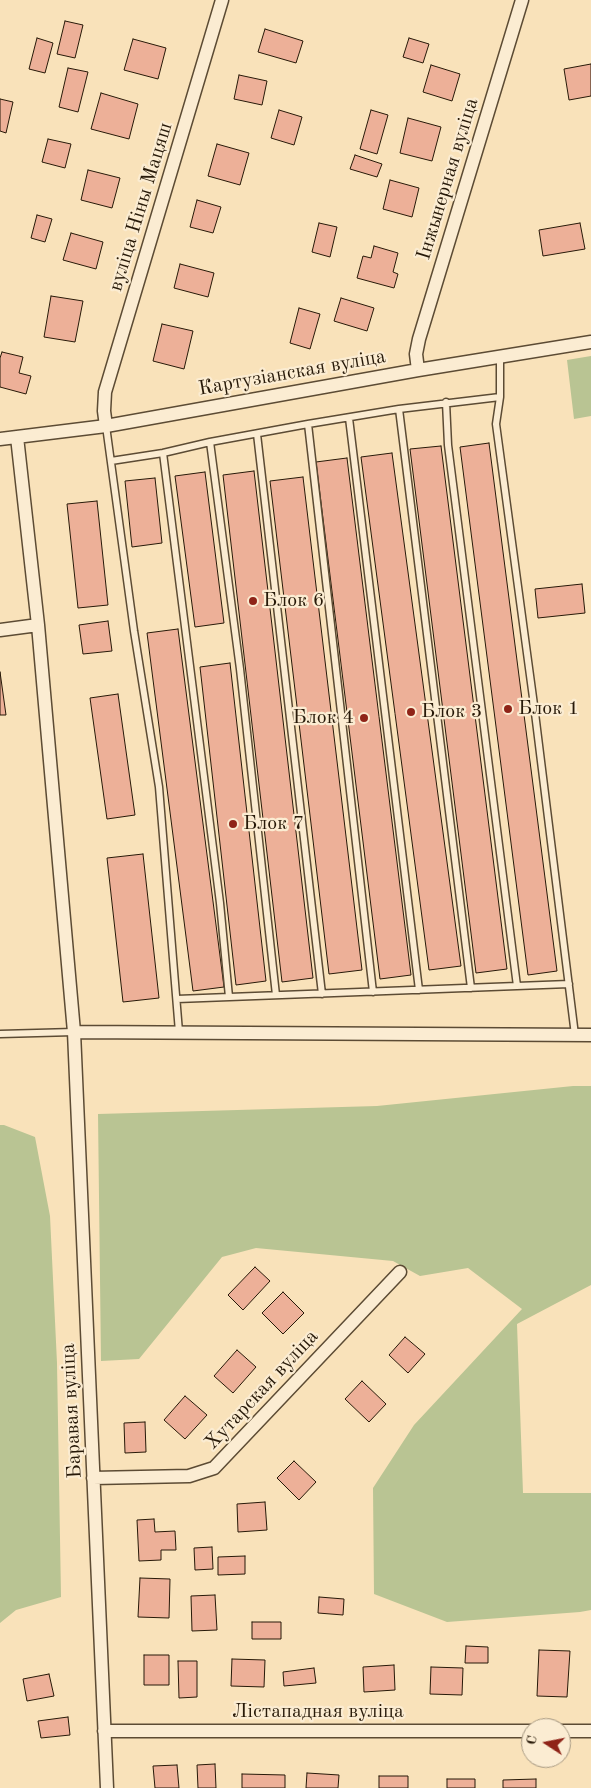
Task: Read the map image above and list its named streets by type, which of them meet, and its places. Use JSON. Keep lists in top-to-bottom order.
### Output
{
  "streets": {
    "street": [
      "Інжынерная вуліца",
      "вуліца Ніны Мацяш",
      "Картузіанская вуліца",
      "Хутарская вуліца",
      "Баравая вуліца",
      "Лістападная вуліца"
    ]
  },
  "crossings": [
    ["Інжынерная вуліца", "Картузіанская вуліца"],
    ["вуліца Ніны Мацяш", "Картузіанская вуліца"],
    ["Картузіанская вуліца", "Баравая вуліца"],
    ["Хутарская вуліца", "Баравая вуліца"],
    ["Баравая вуліца", "Лістападная вуліца"]
  ],
  "places": [
    "Блок 6",
    "Блок 1",
    "Блок 3",
    "Блок 4",
    "Блок 7"
  ],
  "north": "left"
}
